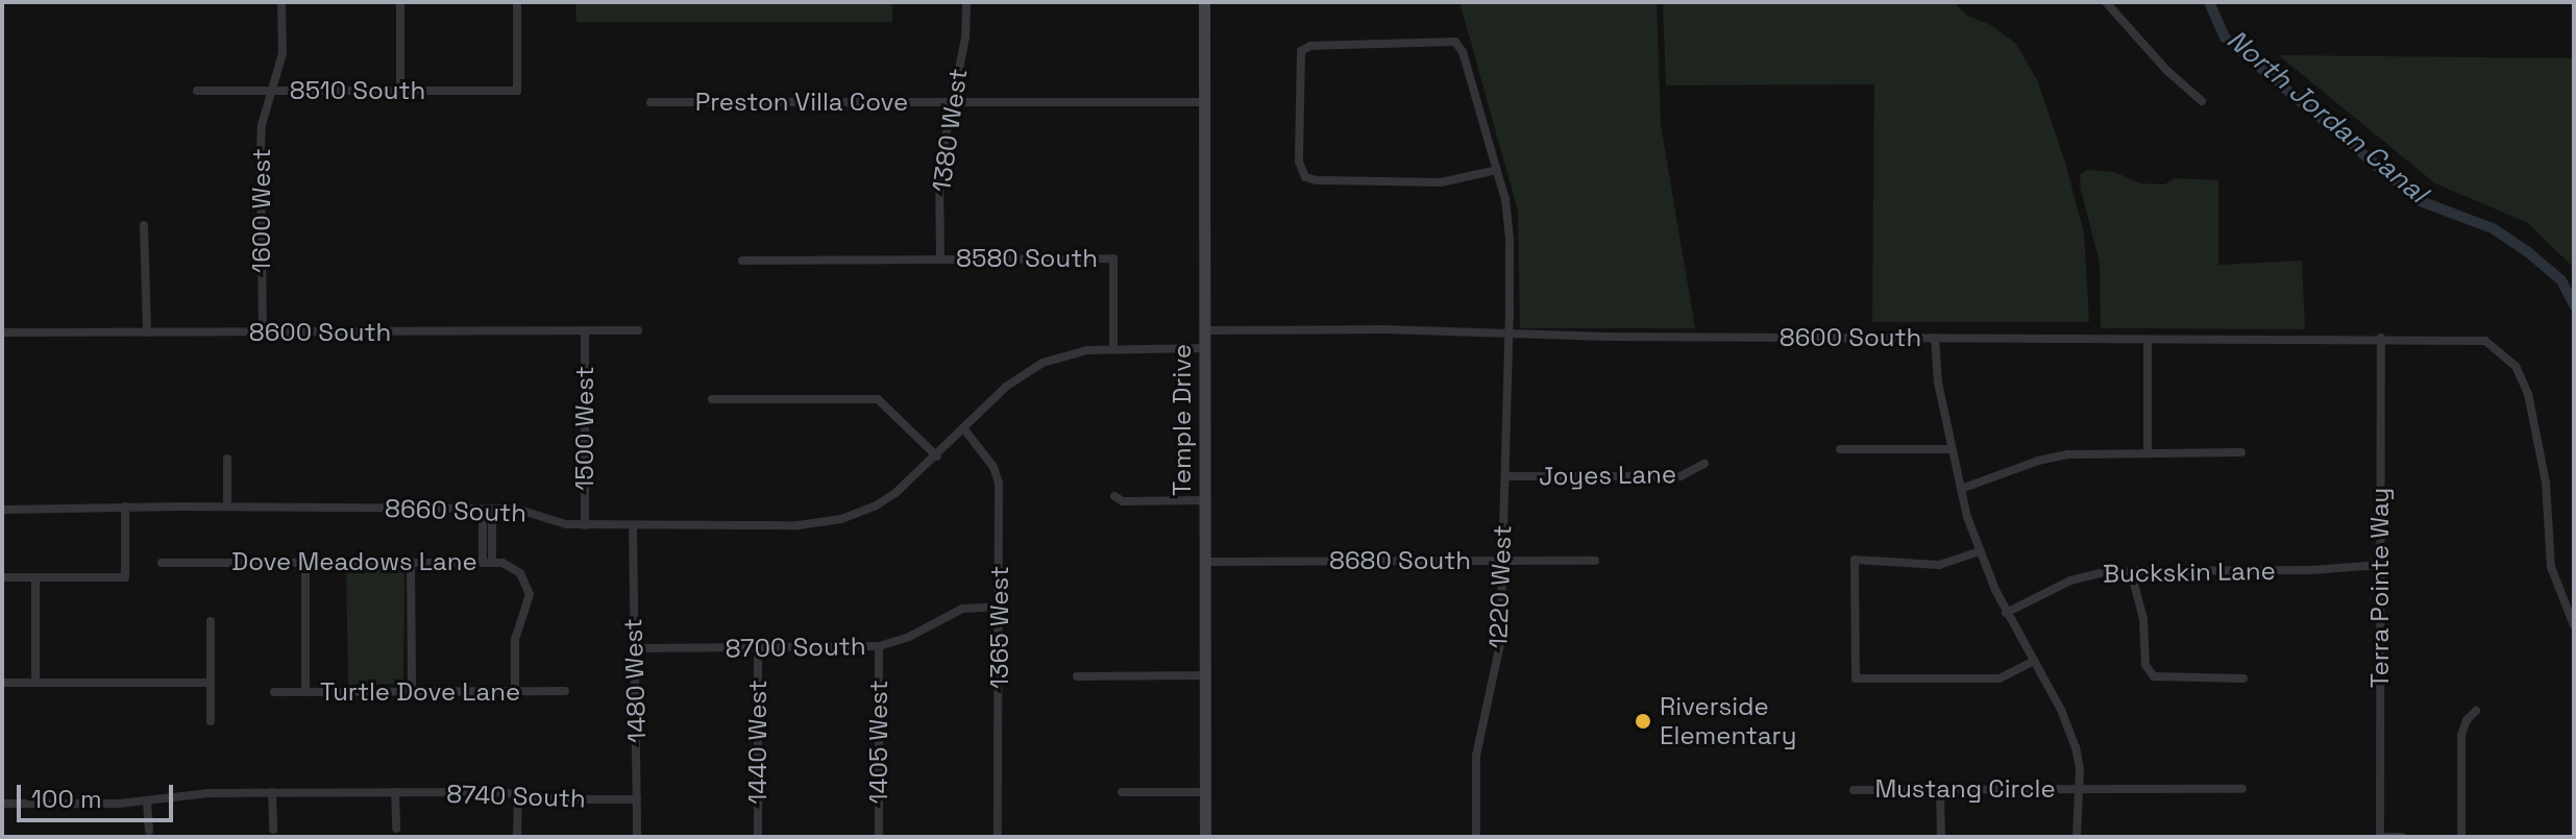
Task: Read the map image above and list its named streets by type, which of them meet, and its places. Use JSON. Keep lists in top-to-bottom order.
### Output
{
  "streets": {
    "street": [
      "8510 South",
      "Preston Villa Cove",
      "1380 West",
      "1600 West",
      "8580 South",
      "8600 South",
      "Temple Drive",
      "1500 West",
      "Joyes Lane",
      "8660 South",
      "8680 South",
      "Dove Meadows Lane",
      "Buckskin Lane",
      "1220 West",
      "Terra Pointe Way",
      "1365 West",
      "8700 South",
      "1480 West",
      "Turtle Dove Lane",
      "1440 West",
      "1405 West",
      "Mustang Circle",
      "8740 South"
    ]
  },
  "crossings": [
    ["8510 South", "1600 West"],
    ["Preston Villa Cove", "1380 West"],
    ["Preston Villa Cove", "Temple Drive"],
    ["1380 West", "8580 South"],
    ["1600 West", "8600 South"],
    ["8580 South", "8660 South"],
    ["8600 South", "Temple Drive"],
    ["8600 South", "1500 West"],
    ["8600 South", "1220 West"],
    ["8600 South", "Terra Pointe Way"],
    ["Temple Drive", "8660 South"],
    ["Temple Drive", "8680 South"],
    ["1500 West", "8660 South"],
    ["Joyes Lane", "1220 West"],
    ["8660 South", "1365 West"],
    ["8660 South", "1480 West"],
    ["8680 South", "1220 West"],
    ["Dove Meadows Lane", "Turtle Dove Lane"],
    ["Buckskin Lane", "Terra Pointe Way"],
    ["1365 West", "8700 South"],
    ["8700 South", "1480 West"],
    ["8700 South", "1440 West"],
    ["8700 South", "1405 West"],
    ["1480 West", "8740 South"]
  ],
  "water": ["North Jordan Canal"],
  "places": ["Riverside Elementary"],
  "scale_bar": "100 m"
}
